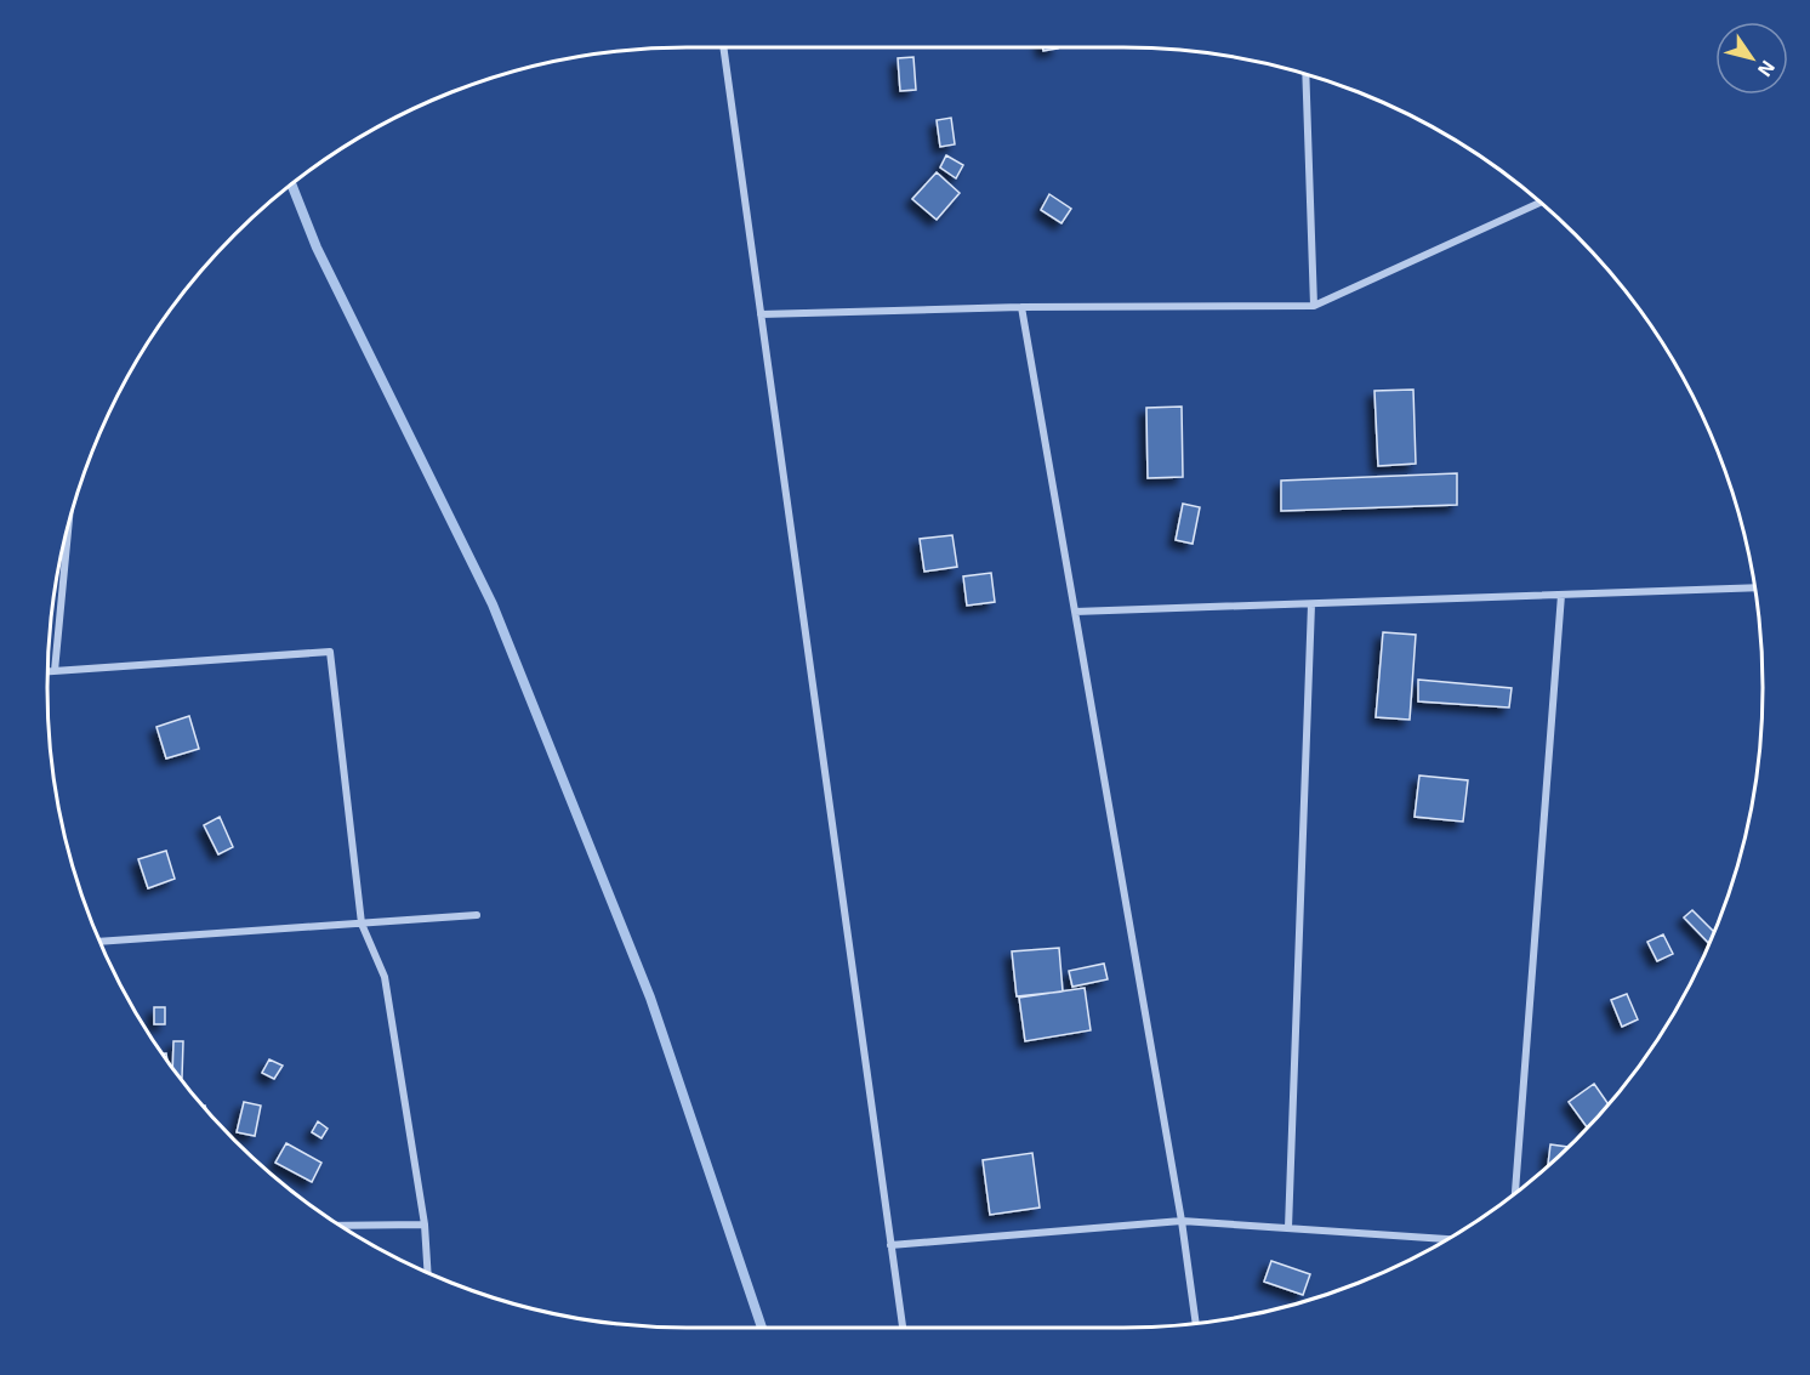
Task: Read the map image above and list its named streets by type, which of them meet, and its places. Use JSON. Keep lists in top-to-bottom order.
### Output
{
  "north": "bottom right"
}
